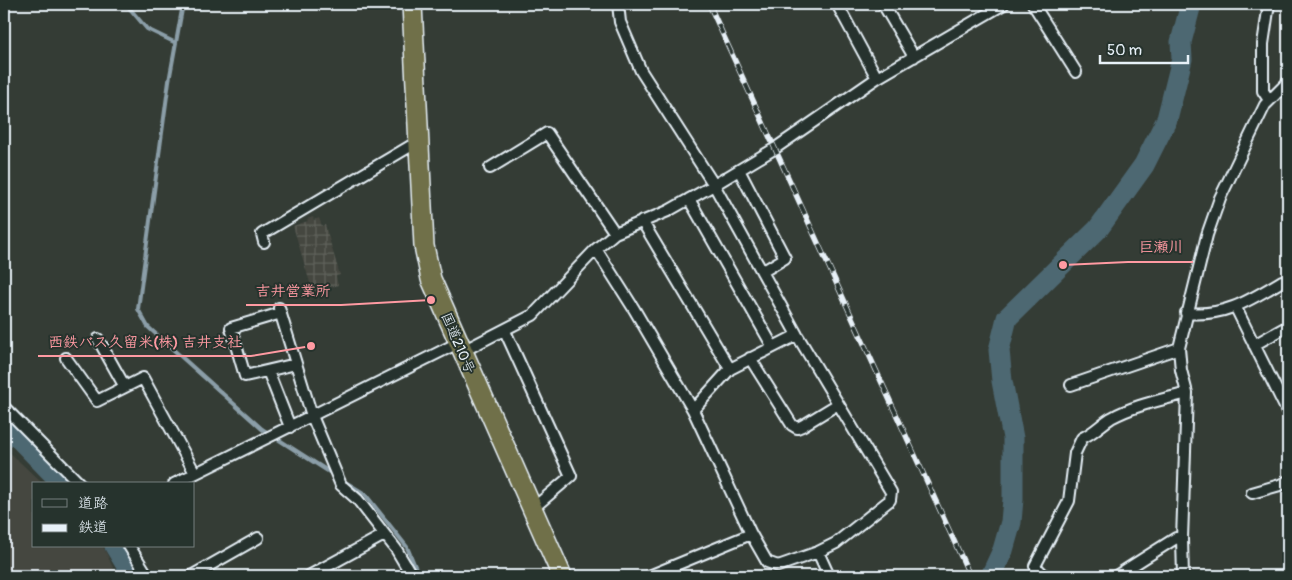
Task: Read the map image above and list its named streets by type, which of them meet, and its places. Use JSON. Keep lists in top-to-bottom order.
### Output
{
  "streets": {
    "highway": ["国道210号"]
  },
  "places": ["巨瀬川", "吉井営業所", "西鉄バス久留米(株) 吉井支社"],
  "legend": ["道路", "鉄道"],
  "scale_bar": "50 m"
}
